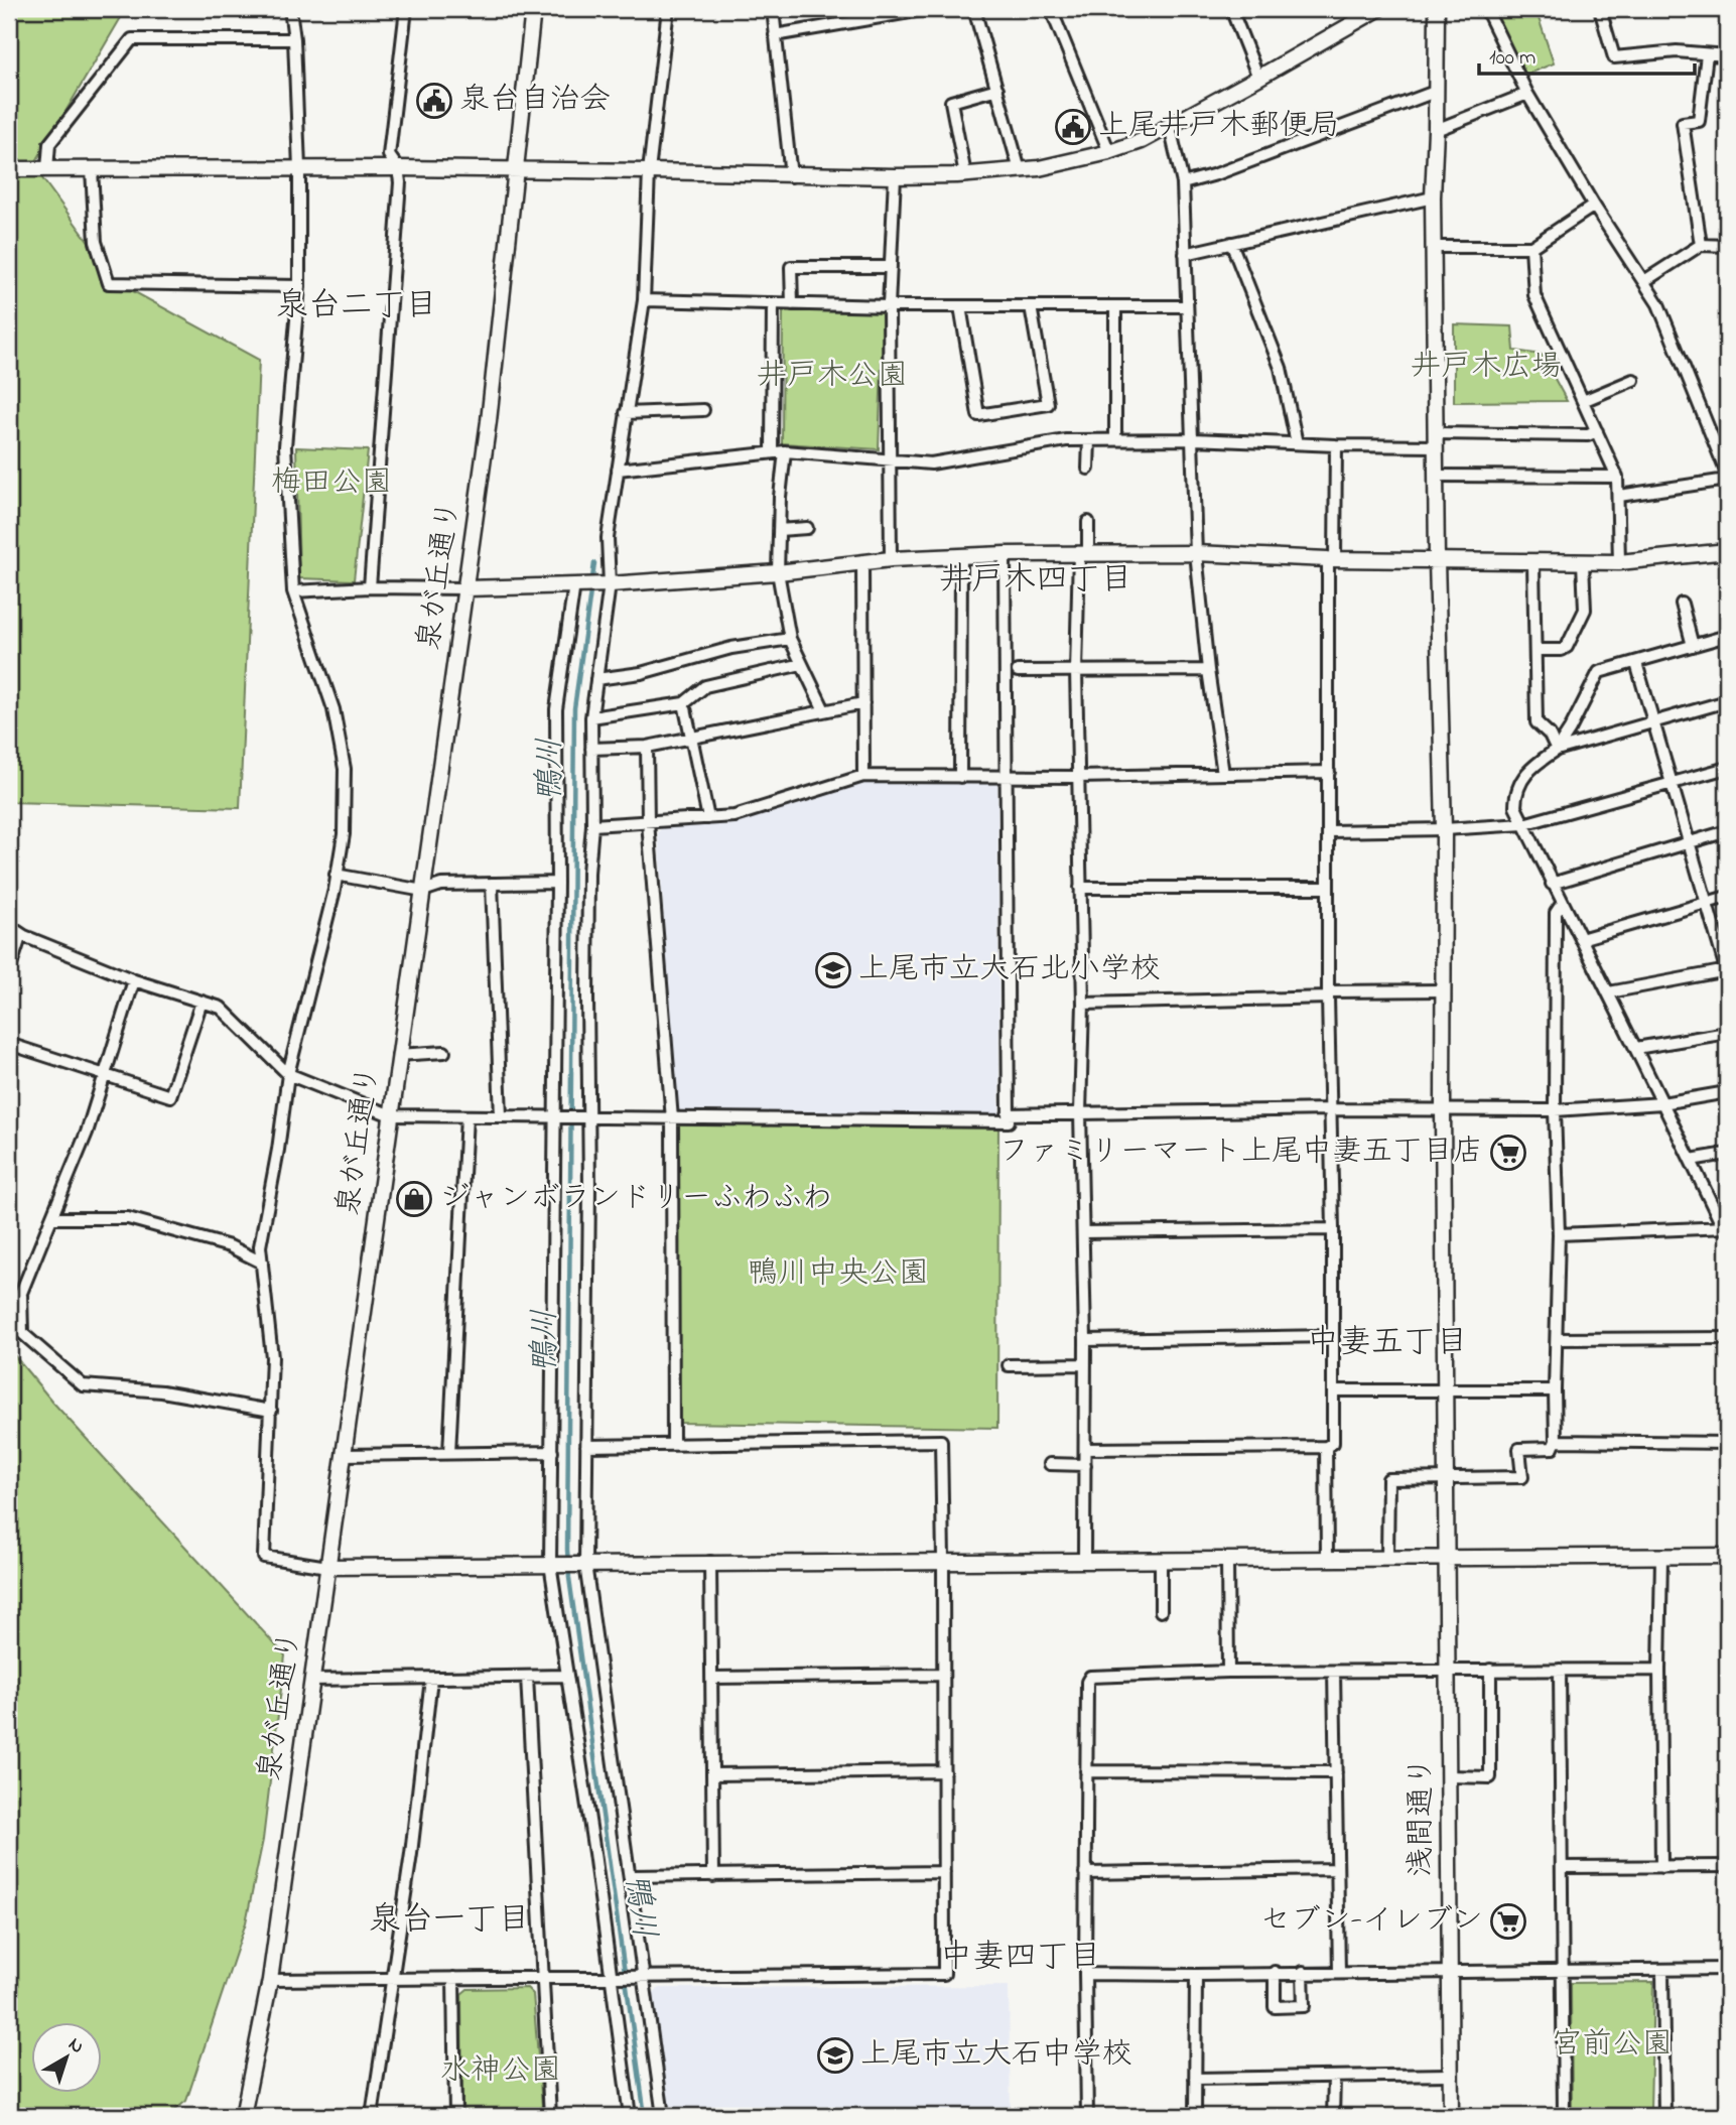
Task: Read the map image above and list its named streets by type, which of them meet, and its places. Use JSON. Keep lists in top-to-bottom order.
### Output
{
  "streets": {
    "street": ["泉が丘通り", "浅間通り"]
  },
  "districts": [
    "泉台二丁目",
    "井戸木四丁目",
    "中妻五丁目",
    "泉台一丁目",
    "中妻四丁目"
  ],
  "water": ["鴨川"],
  "parks": [
    "井戸木広場",
    "井戸木公園",
    "梅田公園",
    "鴨川中央公園",
    "宮前公園",
    "水神公園"
  ],
  "places": {
    "public building": ["泉台自治会", "上尾井戸木郵便局"],
    "school or university": ["上尾市立大石北小学校", "上尾市立大石中学校"],
    "supermarket": ["ファミリーマート上尾中妻五丁目店", "セブン-イレブン"],
    "shop": ["ジャンボランドリーふわふわ"]
  },
  "scale_bar": "100 m",
  "north": "top right"
}
